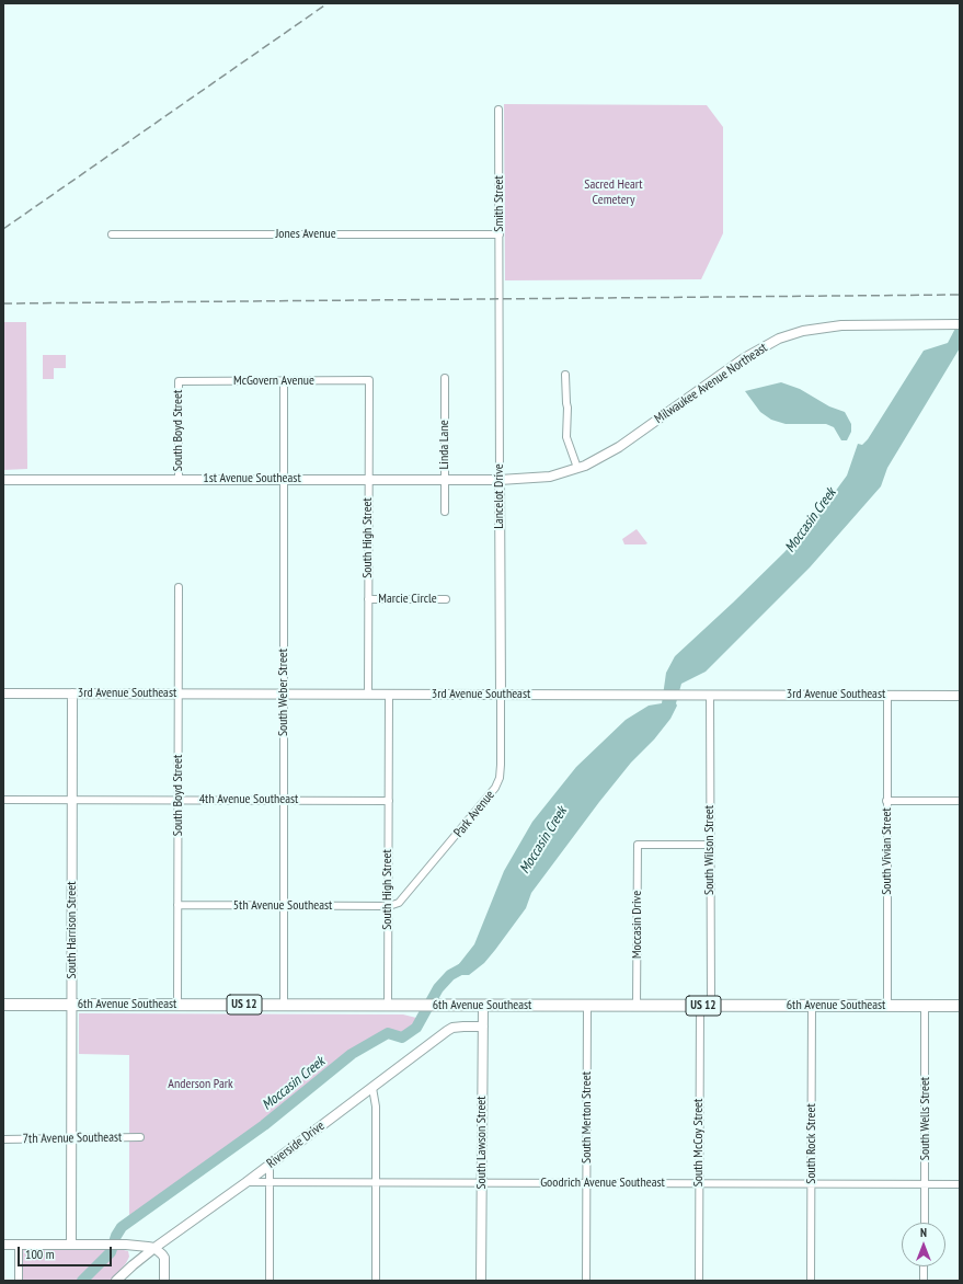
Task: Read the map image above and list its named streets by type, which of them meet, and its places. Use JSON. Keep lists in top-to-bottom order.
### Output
{
  "streets": {
    "highway": ["6th Avenue Southeast", "US 12"],
    "street": [
      "Smith Street",
      "Jones Avenue",
      "McGovern Avenue",
      "Milwaukee Avenue Northeast",
      "South Boyd Street",
      "Linda Lane",
      "1st Avenue Southeast",
      "Lancelot Drive",
      "South High Street",
      "Marcie Circle",
      "South Weber Street",
      "3rd Avenue Southeast",
      "4th Avenue Southeast",
      "Park Avenue",
      "South Wilson Street",
      "South Vivian Street",
      "5th Avenue Southeast",
      "Moccasin Drive",
      "South Harrison Street",
      "South Merton Street",
      "South Wells Street",
      "7th Avenue Southeast",
      "South Lawson Street",
      "South McCoy Street",
      "South Rock Street",
      "Riverside Drive",
      "Goodrich Avenue Southeast"
    ]
  },
  "crossings": [
    ["Smith Street", "Jones Avenue"],
    ["Smith Street", "Lancelot Drive"],
    ["McGovern Avenue", "South Boyd Street"],
    ["McGovern Avenue", "South High Street"],
    ["McGovern Avenue", "South Weber Street"],
    ["Milwaukee Avenue Northeast", "1st Avenue Southeast"],
    ["Milwaukee Avenue Northeast", "Lancelot Drive"],
    ["South Boyd Street", "1st Avenue Southeast"],
    ["South Boyd Street", "3rd Avenue Southeast"],
    ["South Boyd Street", "4th Avenue Southeast"],
    ["South Boyd Street", "5th Avenue Southeast"],
    ["South Boyd Street", "6th Avenue Southeast"],
    ["Linda Lane", "1st Avenue Southeast"],
    ["1st Avenue Southeast", "Lancelot Drive"],
    ["1st Avenue Southeast", "South High Street"],
    ["1st Avenue Southeast", "South Weber Street"],
    ["Lancelot Drive", "3rd Avenue Southeast"],
    ["Lancelot Drive", "Park Avenue"],
    ["South High Street", "Marcie Circle"],
    ["South High Street", "3rd Avenue Southeast"],
    ["South High Street", "4th Avenue Southeast"],
    ["South High Street", "Park Avenue"],
    ["South High Street", "5th Avenue Southeast"],
    ["South High Street", "6th Avenue Southeast"],
    ["South Weber Street", "3rd Avenue Southeast"],
    ["South Weber Street", "4th Avenue Southeast"],
    ["South Weber Street", "5th Avenue Southeast"],
    ["South Weber Street", "6th Avenue Southeast"],
    ["3rd Avenue Southeast", "Park Avenue"],
    ["3rd Avenue Southeast", "South Wilson Street"],
    ["3rd Avenue Southeast", "South Vivian Street"],
    ["3rd Avenue Southeast", "South Harrison Street"],
    ["4th Avenue Southeast", "South Harrison Street"],
    ["Park Avenue", "5th Avenue Southeast"],
    ["South Wilson Street", "Moccasin Drive"],
    ["South Wilson Street", "6th Avenue Southeast"],
    ["South Wilson Street", "South McCoy Street"],
    ["South Vivian Street", "6th Avenue Southeast"],
    ["Moccasin Drive", "6th Avenue Southeast"],
    ["South Harrison Street", "6th Avenue Southeast"],
    ["South Harrison Street", "7th Avenue Southeast"],
    ["6th Avenue Southeast", "South Merton Street"],
    ["6th Avenue Southeast", "South Wells Street"],
    ["6th Avenue Southeast", "South Lawson Street"],
    ["6th Avenue Southeast", "South McCoy Street"],
    ["6th Avenue Southeast", "South Rock Street"],
    ["South Merton Street", "Goodrich Avenue Southeast"],
    ["South Wells Street", "Goodrich Avenue Southeast"],
    ["South Lawson Street", "Riverside Drive"],
    ["South Lawson Street", "Goodrich Avenue Southeast"],
    ["South McCoy Street", "Goodrich Avenue Southeast"],
    ["South Rock Street", "Goodrich Avenue Southeast"],
    ["Riverside Drive", "Goodrich Avenue Southeast"]
  ],
  "water": ["Moccasin Creek"],
  "parks": ["Sacred Heart Cemetery", "Anderson Park"],
  "scale_bar": "100 m",
  "north": "top"
}
